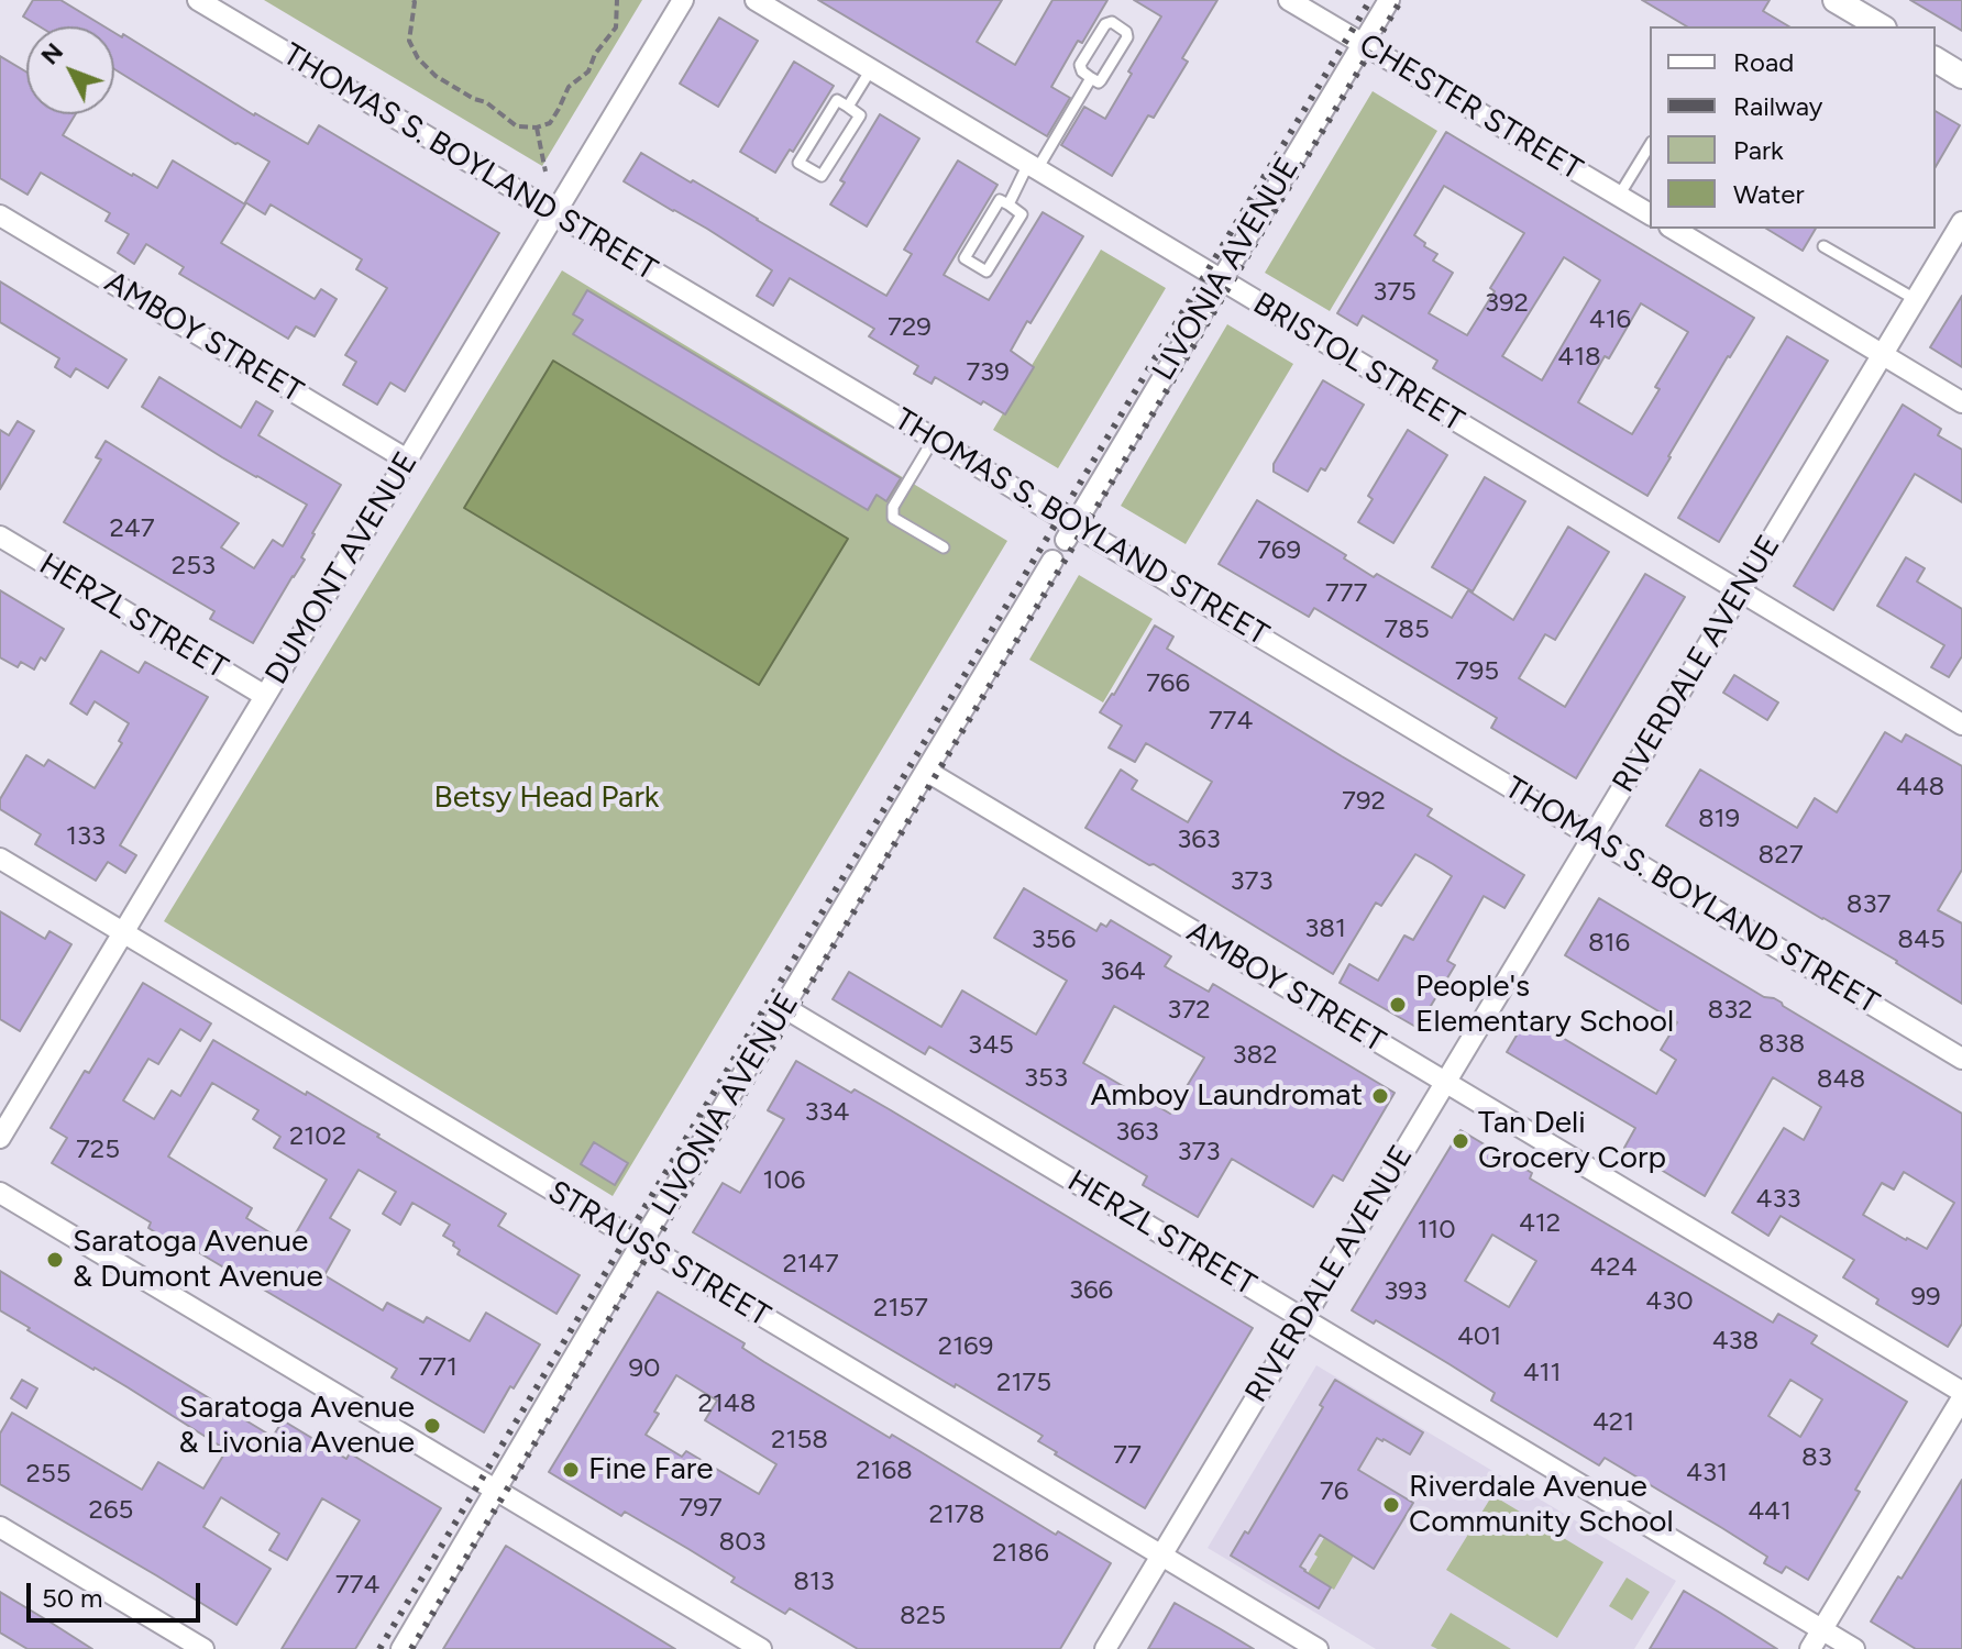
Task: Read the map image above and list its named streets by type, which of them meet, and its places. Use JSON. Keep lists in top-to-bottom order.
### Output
{
  "streets": {
    "street": [
      "CHESTER STREET",
      "THOMAS S. BOYLAND STREET",
      "LIVONIA AVENUE",
      "AMBOY STREET",
      "BRISTOL STREET",
      "DUMONT AVENUE",
      "HERZL STREET",
      "RIVERDALE AVENUE",
      "STRAUSS STREET"
    ]
  },
  "crossings": [
    ["CHESTER STREET", "LIVONIA AVENUE"],
    ["THOMAS S. BOYLAND STREET", "LIVONIA AVENUE"],
    ["THOMAS S. BOYLAND STREET", "DUMONT AVENUE"],
    ["THOMAS S. BOYLAND STREET", "RIVERDALE AVENUE"],
    ["LIVONIA AVENUE", "AMBOY STREET"],
    ["LIVONIA AVENUE", "BRISTOL STREET"],
    ["LIVONIA AVENUE", "HERZL STREET"],
    ["LIVONIA AVENUE", "STRAUSS STREET"],
    ["AMBOY STREET", "DUMONT AVENUE"],
    ["AMBOY STREET", "RIVERDALE AVENUE"],
    ["BRISTOL STREET", "RIVERDALE AVENUE"],
    ["DUMONT AVENUE", "HERZL STREET"],
    ["DUMONT AVENUE", "STRAUSS STREET"],
    ["HERZL STREET", "RIVERDALE AVENUE"],
    ["RIVERDALE AVENUE", "STRAUSS STREET"]
  ],
  "parks": ["Betsy Head Park"],
  "places": [
    "People's Elementary School",
    "Amboy Laundromat",
    "Tan Deli Grocery Corp",
    "Saratoga Avenue & Dumont Avenue",
    "Saratoga Avenue & Livonia Avenue",
    "Fine Fare",
    "Riverdale Avenue Community School"
  ],
  "house_numbers": [
    "375",
    "392",
    "416",
    "729",
    "418",
    "739",
    "247",
    "769",
    "253",
    "777",
    "785",
    "795",
    "766",
    "774",
    "448",
    "792",
    "819",
    "133",
    "363",
    "827",
    "373",
    "837",
    "381",
    "356",
    "845",
    "816",
    "364",
    "372",
    "832",
    "838",
    "345",
    "382",
    "353",
    "848",
    "334",
    "363",
    "2102",
    "725",
    "373",
    "106",
    "433",
    "412",
    "110",
    "2147",
    "424",
    "366",
    "393",
    "99",
    "430",
    "2157",
    "401",
    "438",
    "2169",
    "771",
    "90",
    "411",
    "2175",
    "2148",
    "421",
    "2158",
    "77",
    "83",
    "2168",
    "431",
    "255",
    "76",
    "797",
    "265",
    "441",
    "2178",
    "803",
    "2186",
    "813",
    "774",
    "825"
  ],
  "legend": [
    "Road",
    "Railway",
    "Park",
    "Water"
  ],
  "scale_bar": "50 m",
  "north": "top left"
}
